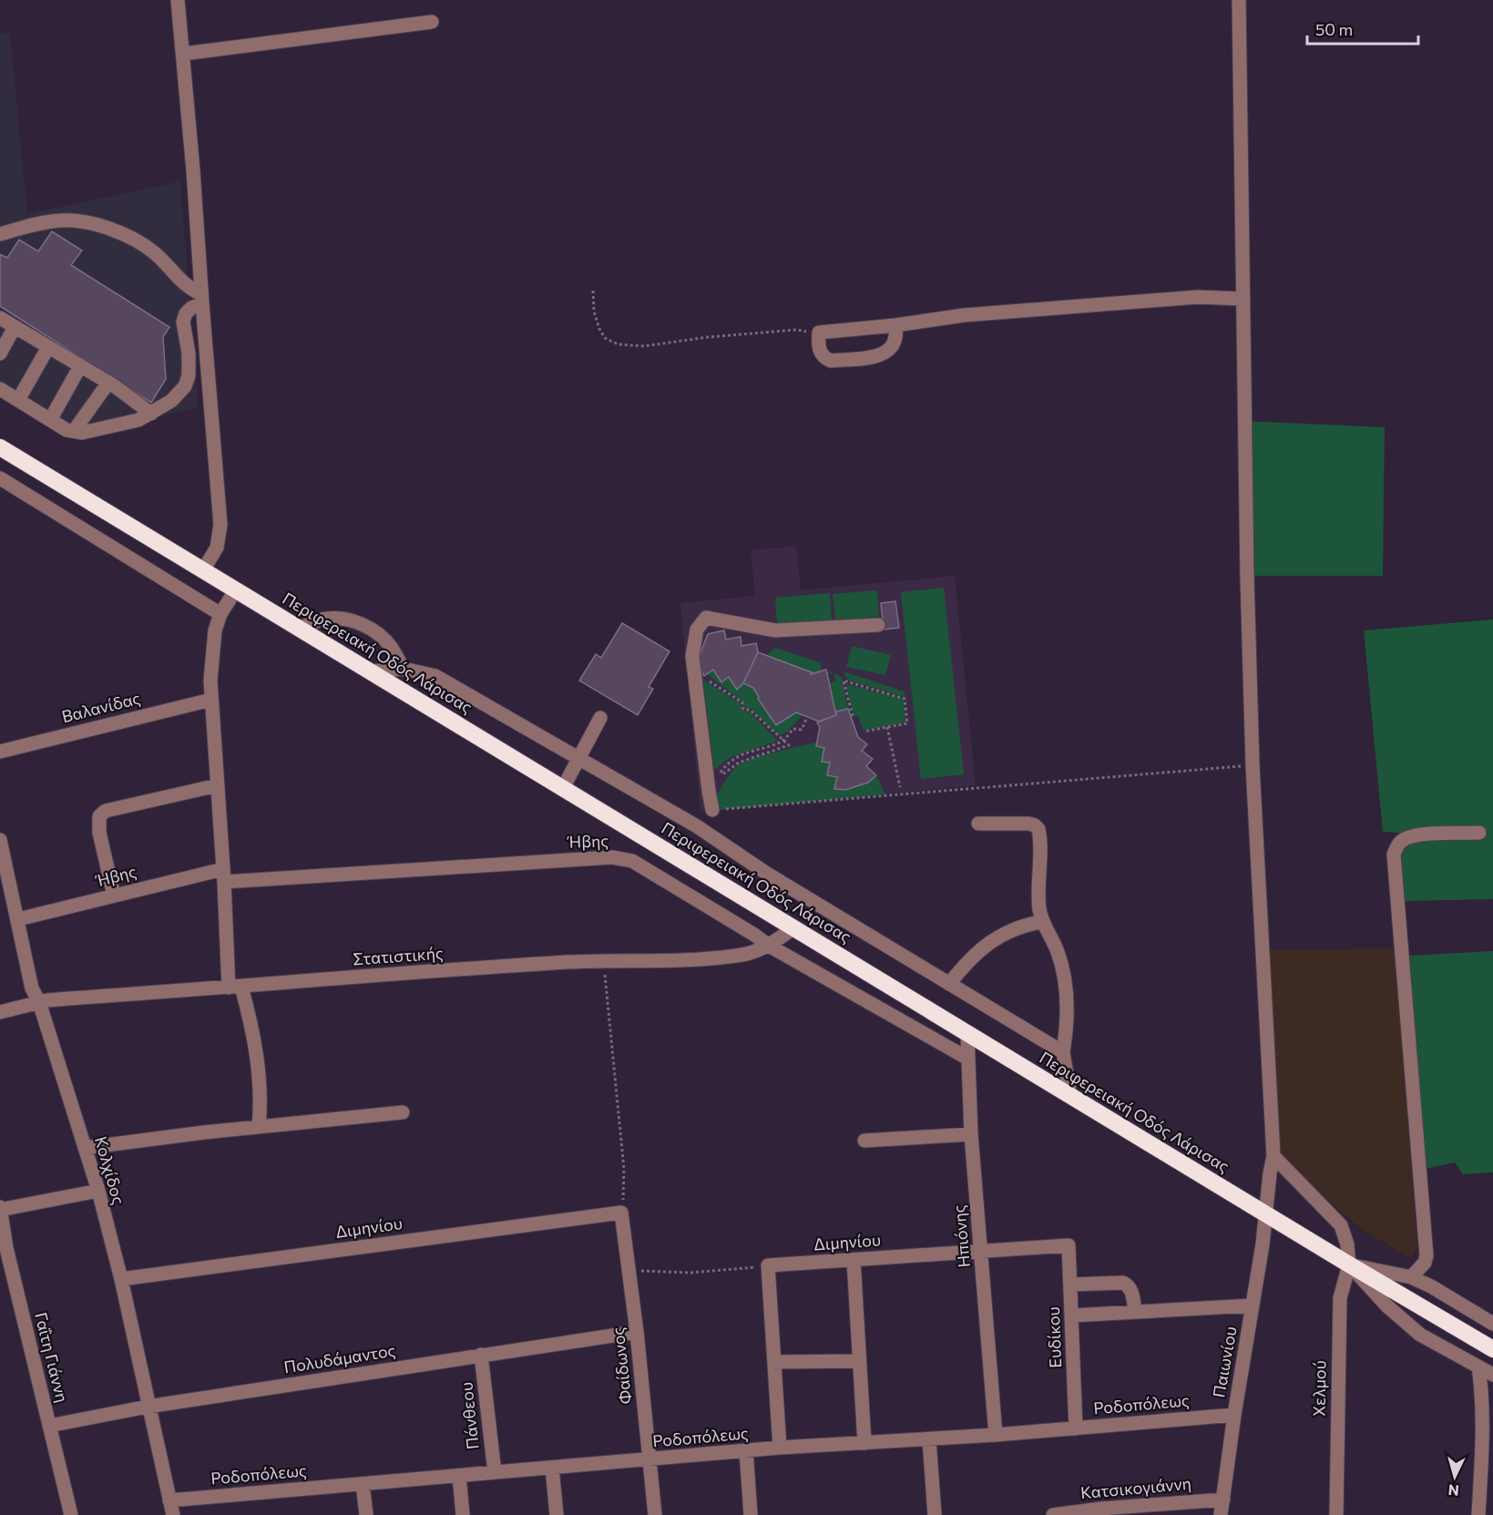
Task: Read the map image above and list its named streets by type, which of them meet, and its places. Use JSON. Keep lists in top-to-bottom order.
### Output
{
  "streets": {
    "highway": ["Περιφερειακή Οδός Λάρισας"],
    "street": [
      "Βαλανίδας",
      "Ήβης",
      "Στατιστικής",
      "Κολχίδος",
      "Διμηνίου",
      "Ηπιόνης",
      "Ευδίκου",
      "Γαΐτη Γιάννη",
      "Πολυδάμαντος",
      "Παιωνίου",
      "Φαίδωνος",
      "Χελμού",
      "Ροδοπόλεως",
      "Πάνθεου",
      "Κατσικογιάννη"
    ]
  },
  "crossings": [
    ["Περιφερειακή Οδός Λάρισας", "Στατιστικής"],
    ["Περιφερειακή Οδός Λάρισας", "Ηπιόνης"],
    ["Περιφερειακή Οδός Λάρισας", "Παιωνίου"],
    ["Περιφερειακή Οδός Λάρισας", "Χελμού"],
    ["Ήβης", "Στατιστικής"],
    ["Ήβης", "Κολχίδος"],
    ["Ήβης", "Ηπιόνης"],
    ["Στατιστικής", "Κολχίδος"],
    ["Κολχίδος", "Διμηνίου"],
    ["Κολχίδος", "Πολυδάμαντος"],
    ["Κολχίδος", "Ροδοπόλεως"],
    ["Διμηνίου", "Ηπιόνης"],
    ["Διμηνίου", "Ευδίκου"],
    ["Διμηνίου", "Φαίδωνος"],
    ["Ηπιόνης", "Ροδοπόλεως"],
    ["Ευδίκου", "Ροδοπόλεως"],
    ["Γαΐτη Γιάννη", "Πολυδάμαντος"],
    ["Πολυδάμαντος", "Φαίδωνος"],
    ["Πολυδάμαντος", "Πάνθεου"],
    ["Παιωνίου", "Ροδοπόλεως"],
    ["Παιωνίου", "Κατσικογιάννη"],
    ["Φαίδωνος", "Ροδοπόλεως"],
    ["Ροδοπόλεως", "Πάνθεου"]
  ],
  "scale_bar": "50 m",
  "north": "bottom"
}
